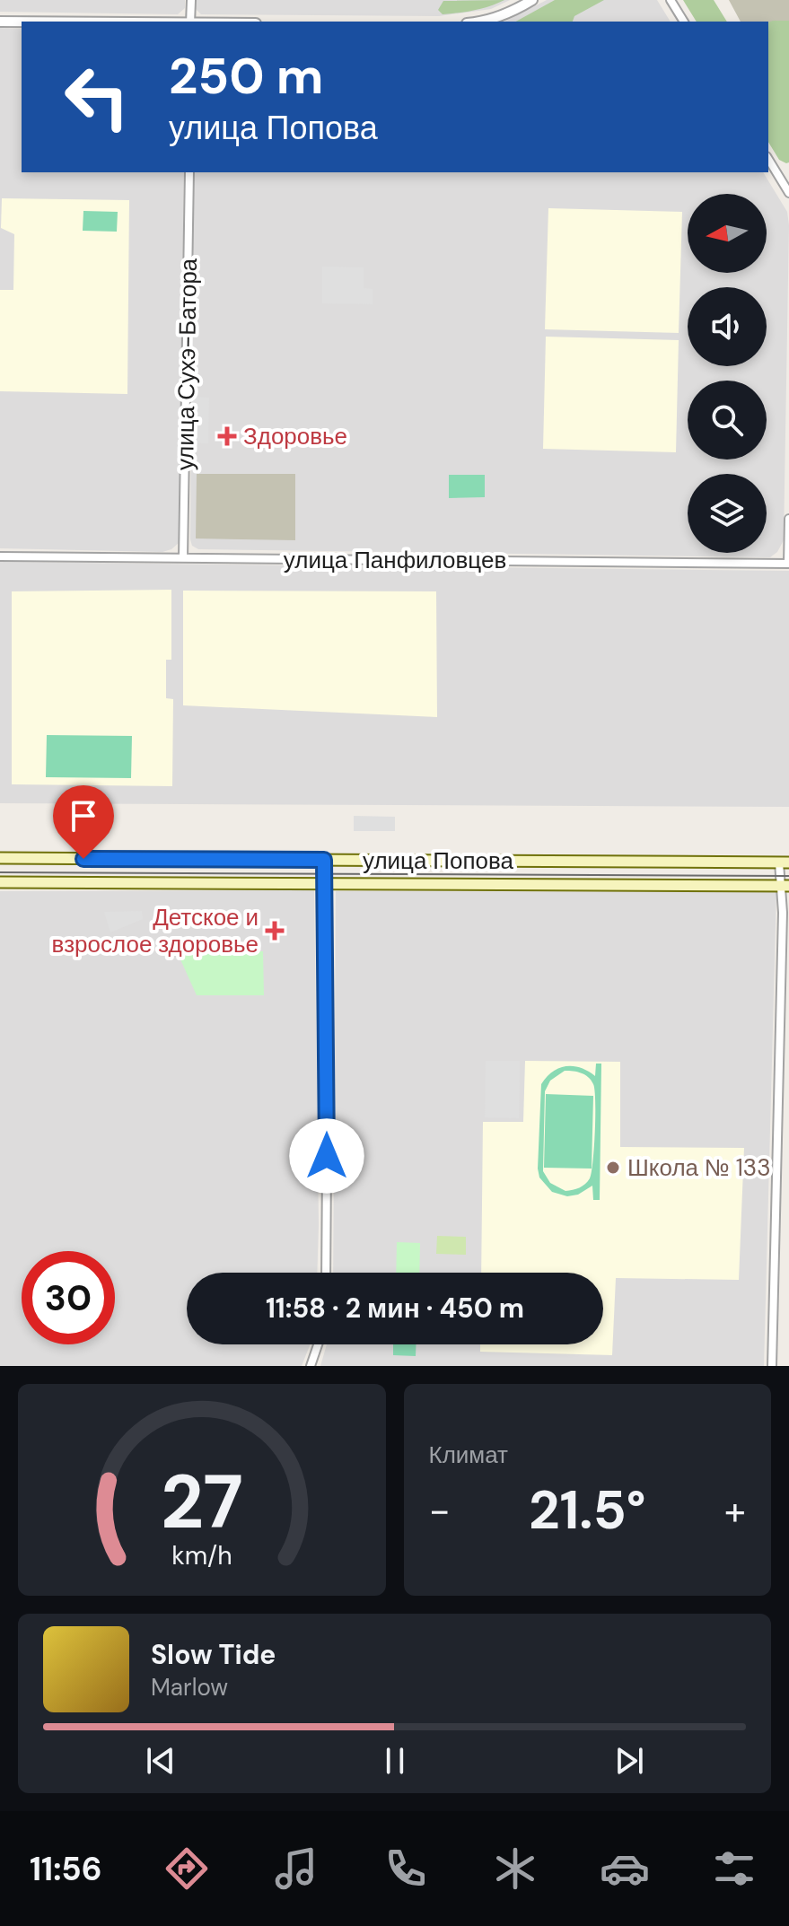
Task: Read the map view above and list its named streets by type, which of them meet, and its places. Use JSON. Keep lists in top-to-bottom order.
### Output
{
  "streets": {
    "main road": ["улица Попова"],
    "street": ["улица Сухэ-Батора", "улица Панфиловцев"]
  },
  "crossings": [
    ["улица Сухэ-Батора", "улица Панфиловцев"]
  ],
  "places": {
    "health": ["Здоровье", "Детское и взрослое здоровье"],
    "other": ["Школа № 133"]
  },
  "north": "left",
  "page": {
    "turn": ["250 m", "улица Попова"],
    "limit": "30",
    "trip": "11:58 · 2 мин · 450 m",
    "tile": "Климат",
    "heat": ["−", "21.5°", "+"],
    "song": ["Slow Tide", "Marlow"],
    "tabs": "11:56",
    "gauge": ["27", "km/h"]
  }
}
